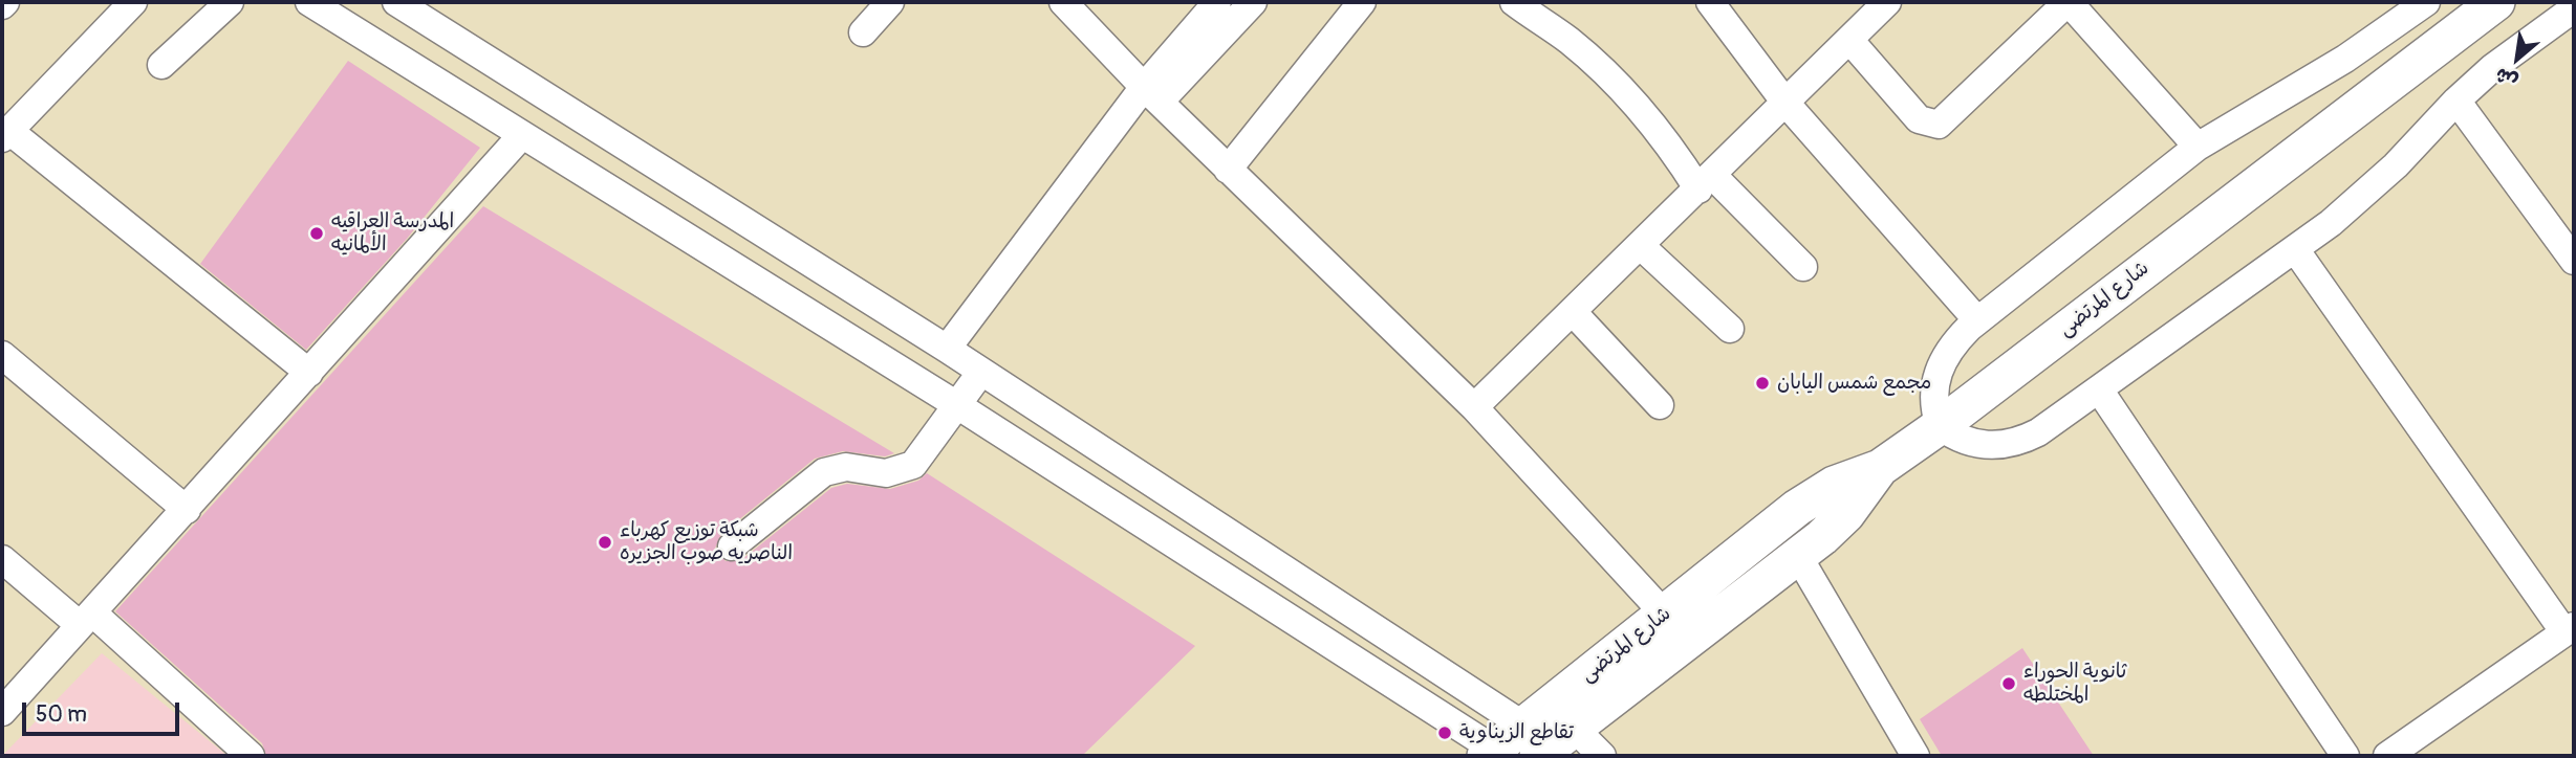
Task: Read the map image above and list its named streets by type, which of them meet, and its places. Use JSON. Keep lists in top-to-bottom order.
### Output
{
  "streets": {
    "main road": ["شارع المرتضى"]
  },
  "places": [
    "المدرسة العراقيه الألمانيه",
    "مجمع شمس اليابان",
    "شبكة توزيع كهرباء الناصريه صوب الجزيره",
    "ثانوية الحوراء المختلطه",
    "تقاطع الزيناوية"
  ],
  "scale_bar": "50 m",
  "north": "bottom left"
}
